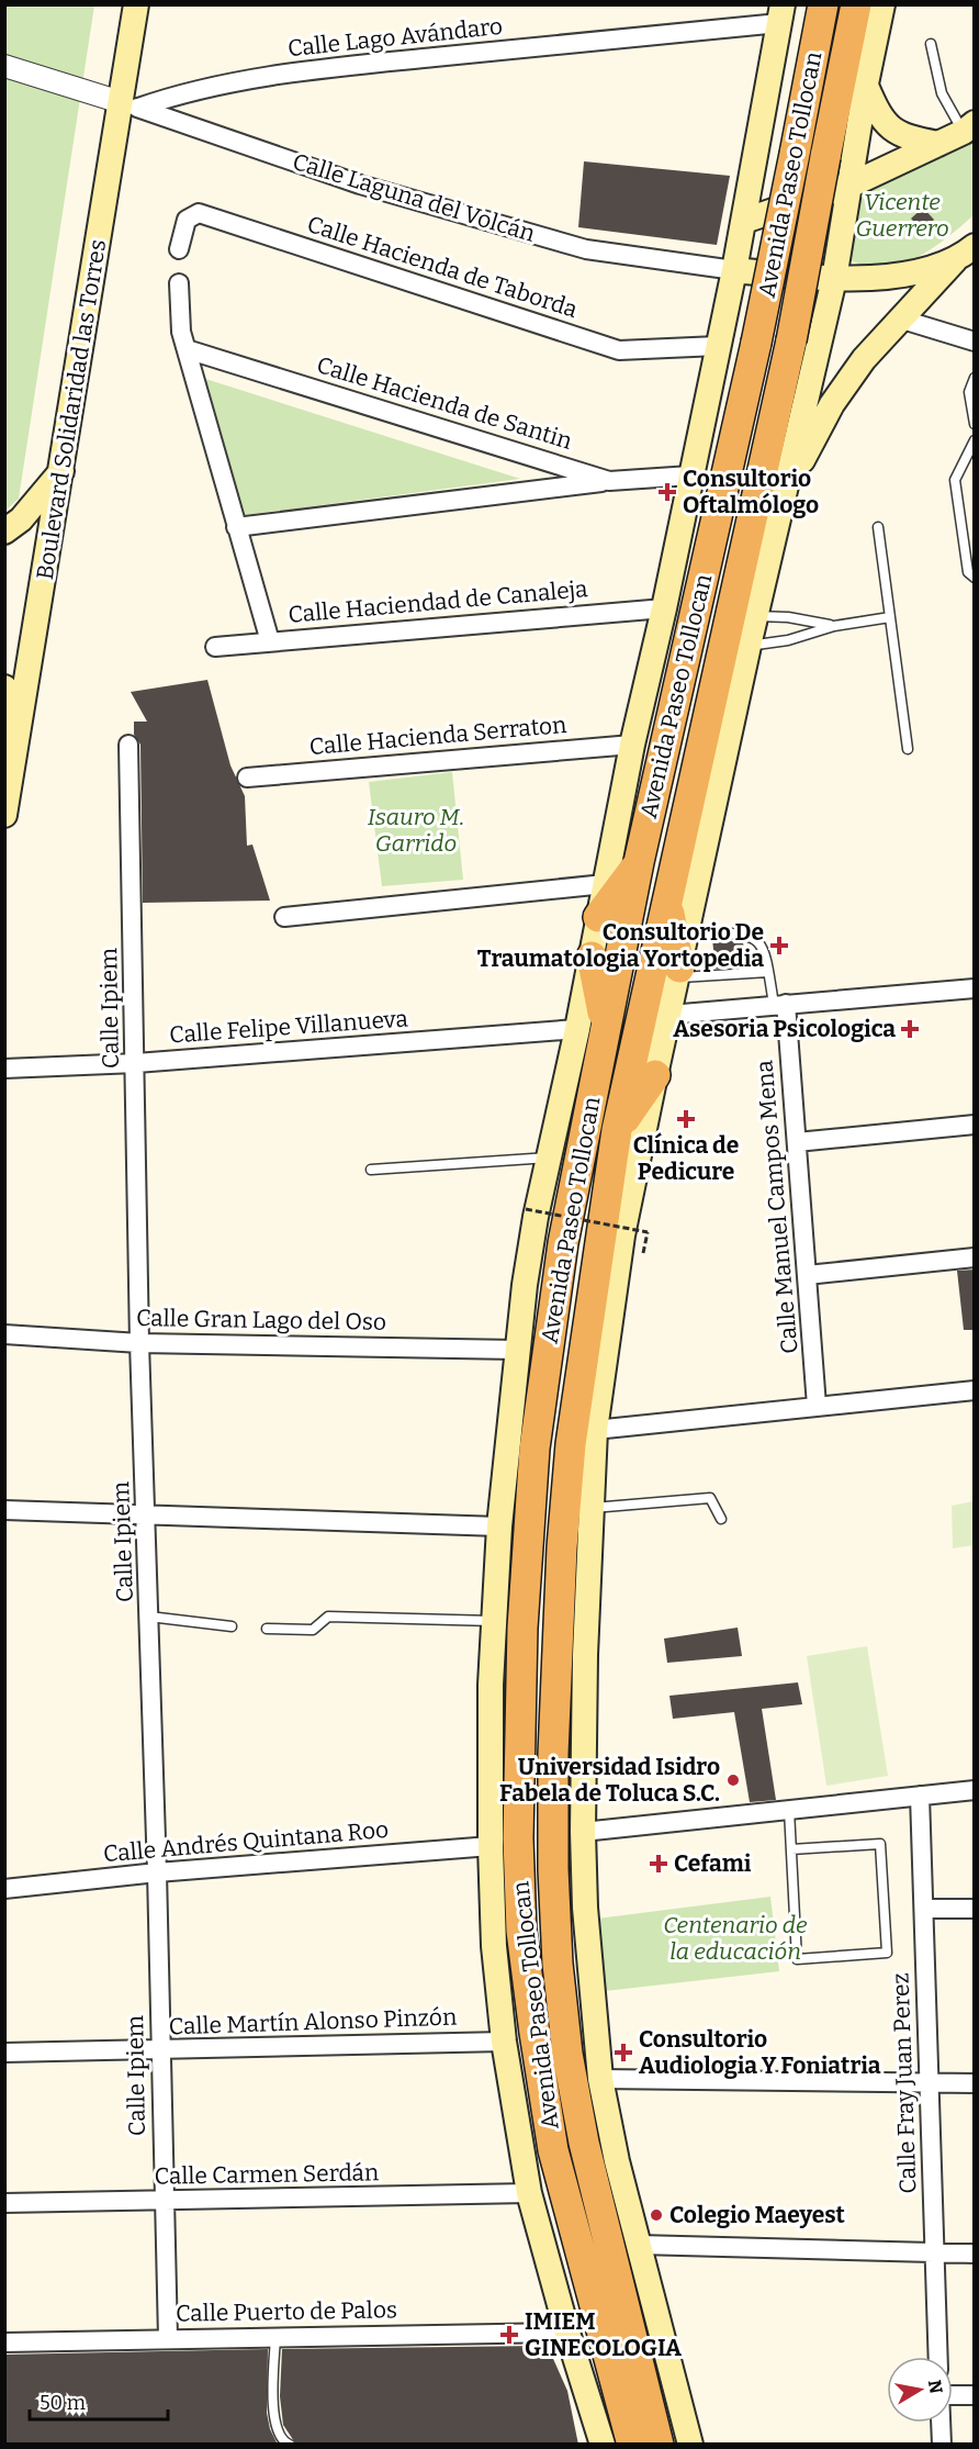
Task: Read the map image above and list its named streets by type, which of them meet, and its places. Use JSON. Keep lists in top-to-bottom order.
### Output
{
  "streets": {
    "highway": ["Avenida Paseo Tollocan"],
    "main road": ["Calle Laguna del Volcán", "Boulevard Solidaridad las Torres"],
    "street": [
      "Calle Lago Avándaro",
      "Calle Hacienda de Taborda",
      "Calle Hacienda de Santin",
      "Calle Haciendad de Canaleja",
      "Calle Hacienda Serraton",
      "Calle Ipiem",
      "Calle Felipe Villanueva",
      "Calle Manuel Campos Mena",
      "Calle Gran Lago del Oso",
      "Calle Andrés Quintana Roo",
      "Calle Martín Alonso Pinzón",
      "Calle Fray Juan Perez",
      "Calle Carmen Serdán",
      "Calle Puerto de Palos"
    ]
  },
  "crossings": [
    ["Calle Lago Avándaro", "Avenida Paseo Tollocan"],
    ["Calle Lago Avándaro", "Calle Laguna del Volcán"],
    ["Calle Lago Avándaro", "Boulevard Solidaridad las Torres"],
    ["Avenida Paseo Tollocan", "Calle Laguna del Volcán"],
    ["Avenida Paseo Tollocan", "Calle Hacienda de Taborda"],
    ["Avenida Paseo Tollocan", "Calle Hacienda de Santin"],
    ["Avenida Paseo Tollocan", "Calle Haciendad de Canaleja"],
    ["Avenida Paseo Tollocan", "Calle Hacienda Serraton"],
    ["Avenida Paseo Tollocan", "Calle Felipe Villanueva"],
    ["Avenida Paseo Tollocan", "Calle Gran Lago del Oso"],
    ["Avenida Paseo Tollocan", "Calle Andrés Quintana Roo"],
    ["Avenida Paseo Tollocan", "Calle Martín Alonso Pinzón"],
    ["Avenida Paseo Tollocan", "Calle Carmen Serdán"],
    ["Avenida Paseo Tollocan", "Calle Puerto de Palos"],
    ["Calle Laguna del Volcán", "Boulevard Solidaridad las Torres"],
    ["Calle Ipiem", "Calle Felipe Villanueva"],
    ["Calle Ipiem", "Calle Gran Lago del Oso"],
    ["Calle Ipiem", "Calle Andrés Quintana Roo"],
    ["Calle Ipiem", "Calle Martín Alonso Pinzón"],
    ["Calle Ipiem", "Calle Carmen Serdán"],
    ["Calle Ipiem", "Calle Puerto de Palos"]
  ],
  "parks": ["Vicente Guerrero", "Isauro M. Garrido", "Centenario de la educación"],
  "places": {
    "health": [
      "Consultorio Oftalmólogo",
      "Consultorio De Traumatologia Yortopedia",
      "Asesoria Psicologica",
      "Clínica de Pedicure",
      "Cefami",
      "Consultorio Audiologia Y Foniatria",
      "IMIEM GINECOLOGIA"
    ],
    "other": ["Universidad Isidro Fabela de Toluca S.C.", "Colegio Maeyest"]
  },
  "scale_bar": "50 m",
  "north": "right"
}
